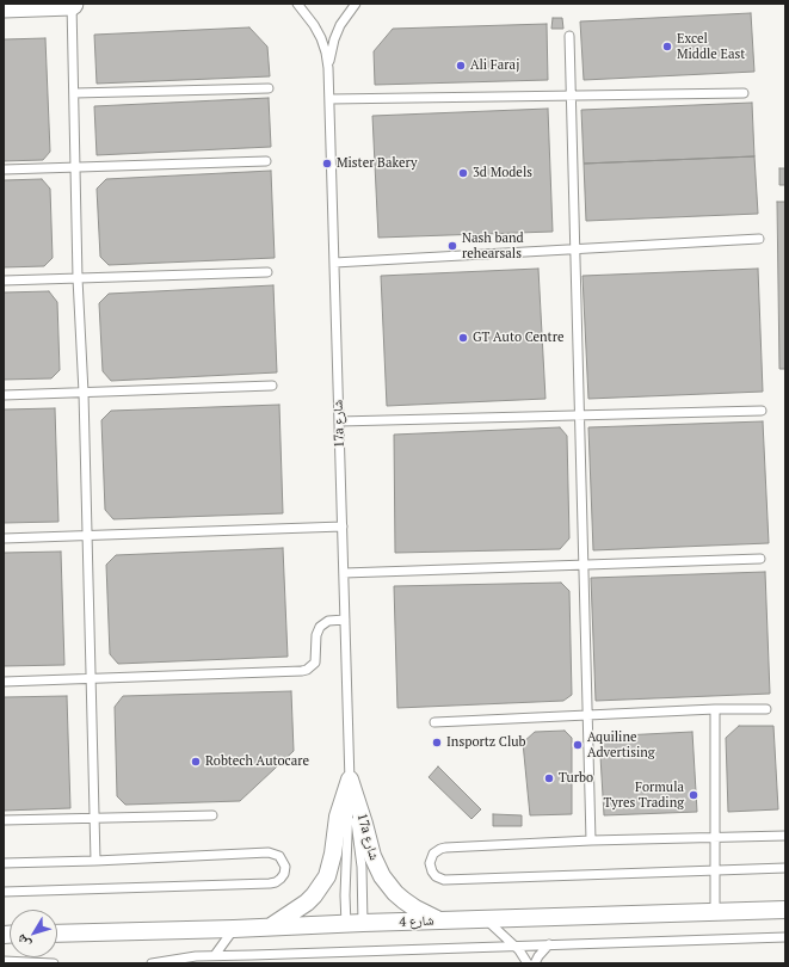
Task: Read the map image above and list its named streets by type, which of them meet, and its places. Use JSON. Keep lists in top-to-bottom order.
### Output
{
  "streets": {
    "street": ["17a شارع", "شارع 4"]
  },
  "crossings": [
    ["17a شارع", "شارع 4"]
  ],
  "places": [
    "Excel Middle East",
    "Ali Faraj",
    "Mister Bakery",
    "3d Models",
    "Nash band rehearsals",
    "GT Auto Centre",
    "Insportz Club",
    "Aquiline Advertising",
    "Robtech Autocare",
    "Turbo",
    "Formula Tyres Trading"
  ],
  "north": "bottom left"
}
